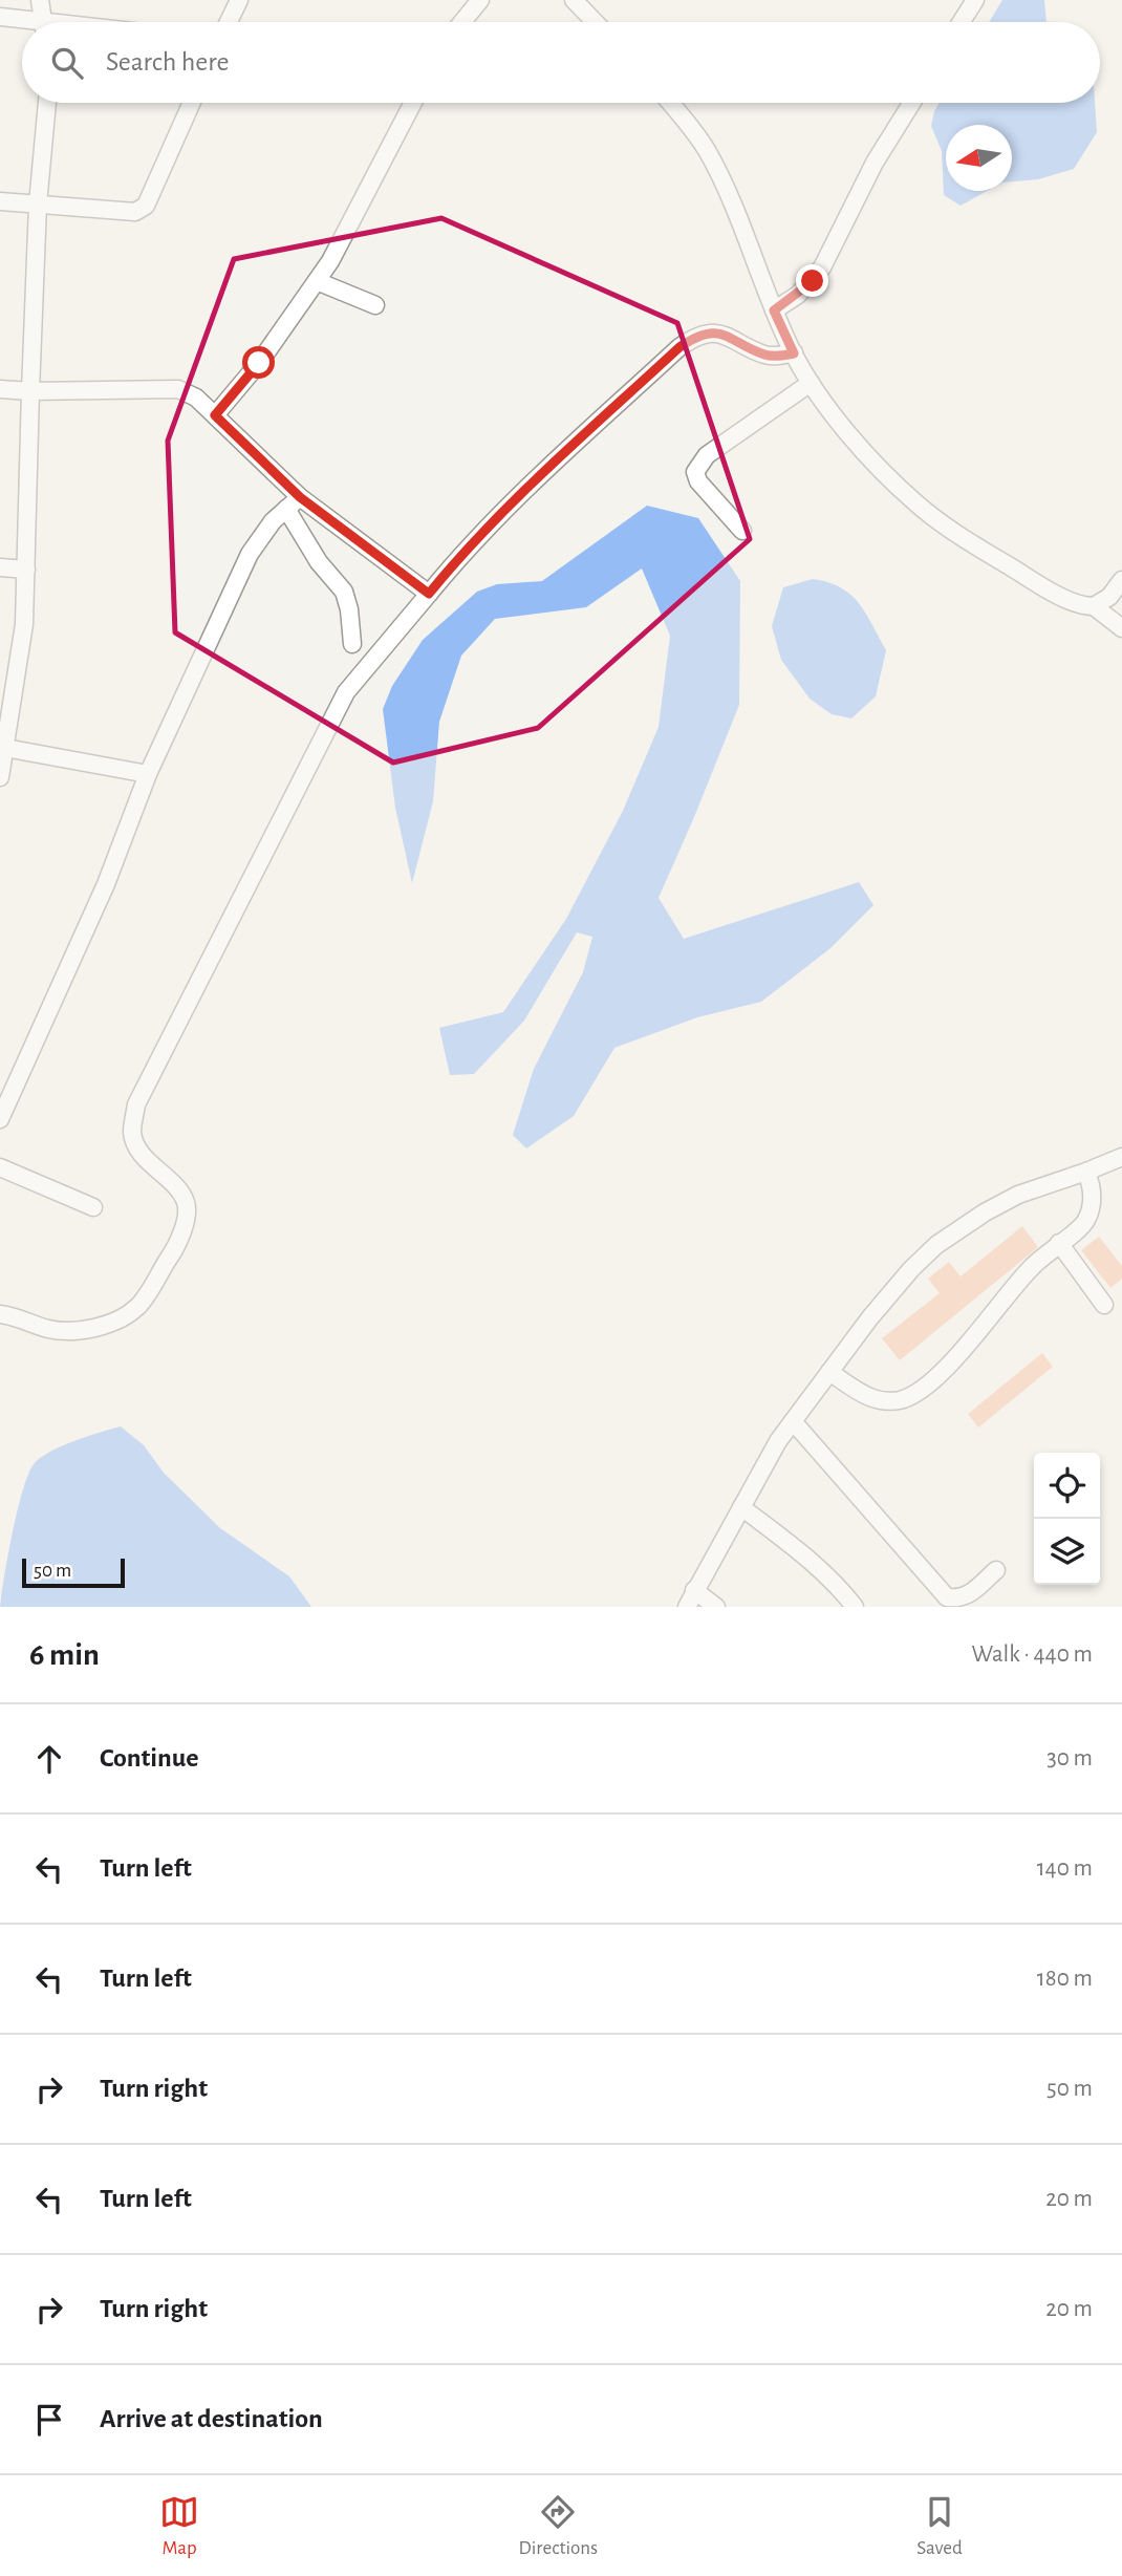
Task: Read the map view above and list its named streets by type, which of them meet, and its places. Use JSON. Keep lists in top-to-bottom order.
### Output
{
  "scale_bar": "50 m",
  "north": "left",
  "page": {
    "search": "Search here",
    "scale": "50 m",
    "heading": ["6 min", "Walk · 440 m"],
    "list": [
      ["Continue", "30 m"],
      ["Turn left", "140 m"],
      ["Turn left", "180 m"],
      ["Turn right", "50 m"],
      ["Turn left", "20 m"],
      ["Turn right", "20 m"],
      "Arrive at destination"
    ],
    "nav": ["Map", "Directions", "Saved"]
  }
}
